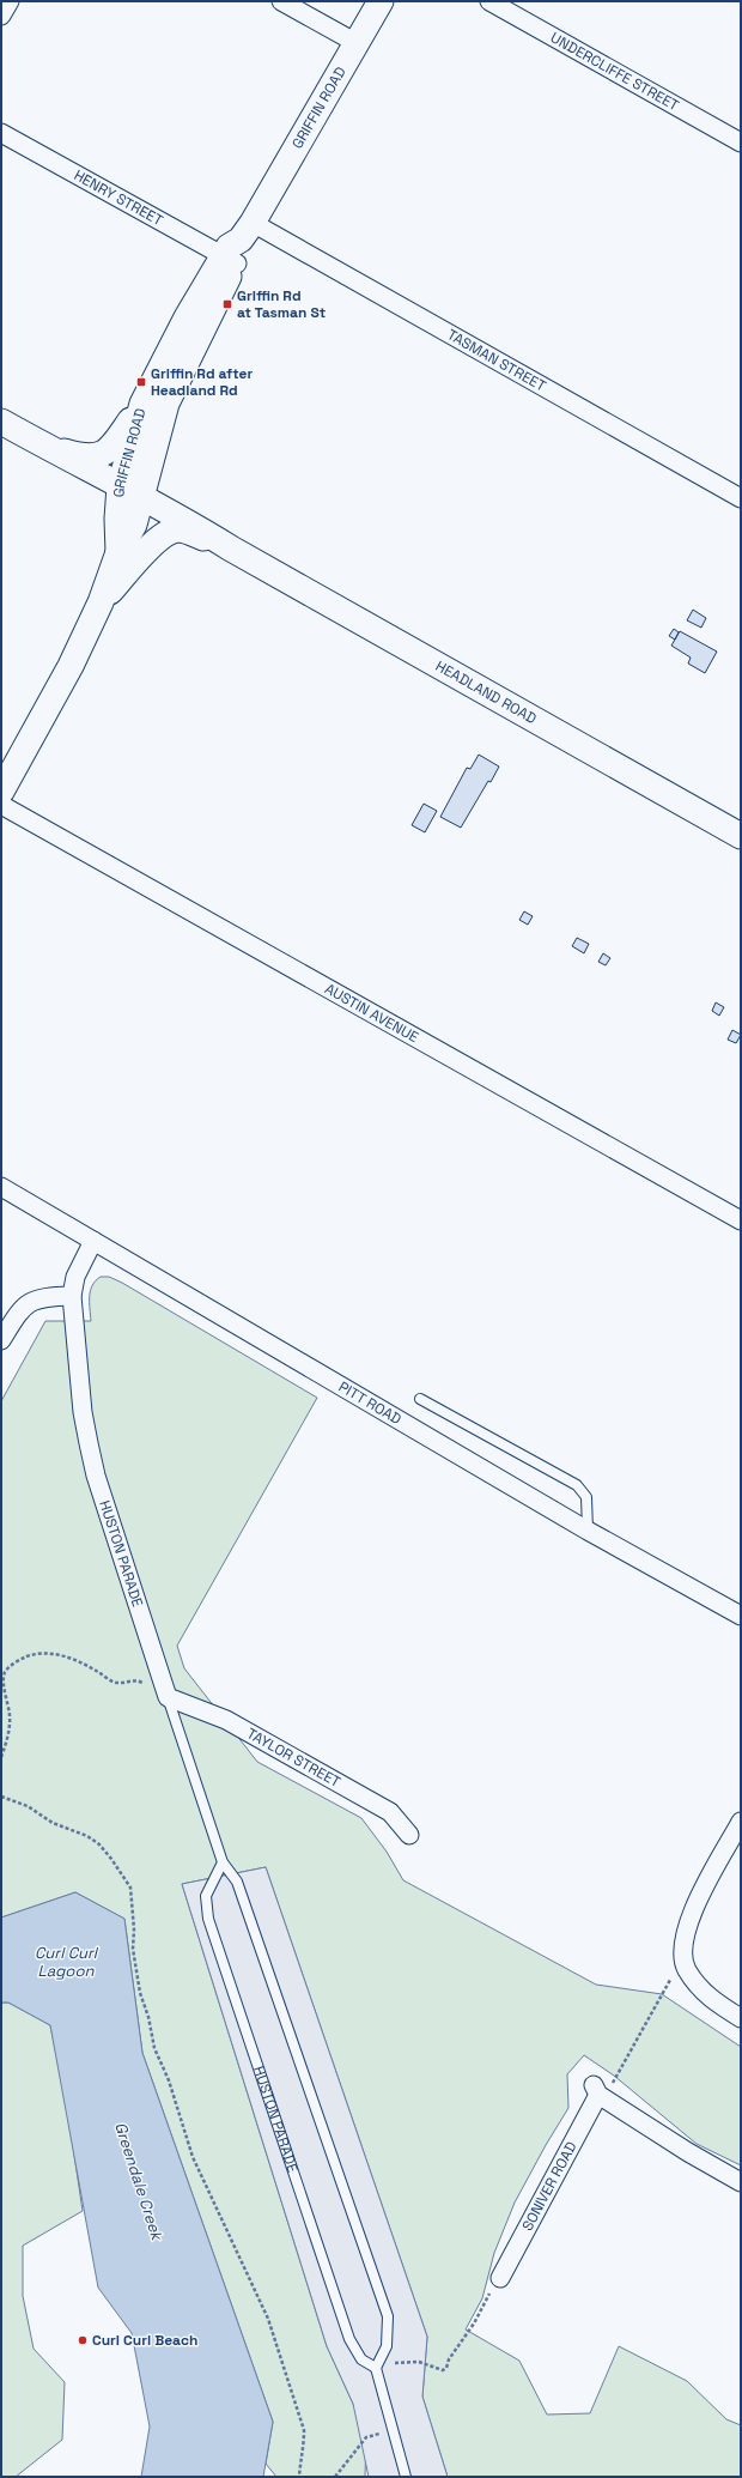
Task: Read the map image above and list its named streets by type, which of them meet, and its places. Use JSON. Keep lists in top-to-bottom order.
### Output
{
  "streets": {
    "main road": ["GRIFFIN ROAD", "HEADLAND ROAD"],
    "street": [
      "UNDERCLIFFE STREET",
      "HENRY STREET",
      "TASMAN STREET",
      "AUSTIN AVENUE",
      "PITT ROAD",
      "HUSTON PARADE",
      "TAYLOR STREET",
      "SONIVER ROAD"
    ]
  },
  "crossings": [
    ["GRIFFIN ROAD", "HENRY STREET"],
    ["GRIFFIN ROAD", "TASMAN STREET"],
    ["GRIFFIN ROAD", "HEADLAND ROAD"],
    ["HENRY STREET", "TASMAN STREET"],
    ["PITT ROAD", "HUSTON PARADE"],
    ["HUSTON PARADE", "TAYLOR STREET"]
  ],
  "water": ["Curl Curl Lagoon", "Greendale Creek"],
  "places": {
    "transit": ["Griffin Rd at Tasman St", "Griffin Rd after Headland Rd"],
    "other": ["Curl Curl Beach"]
  }
}
